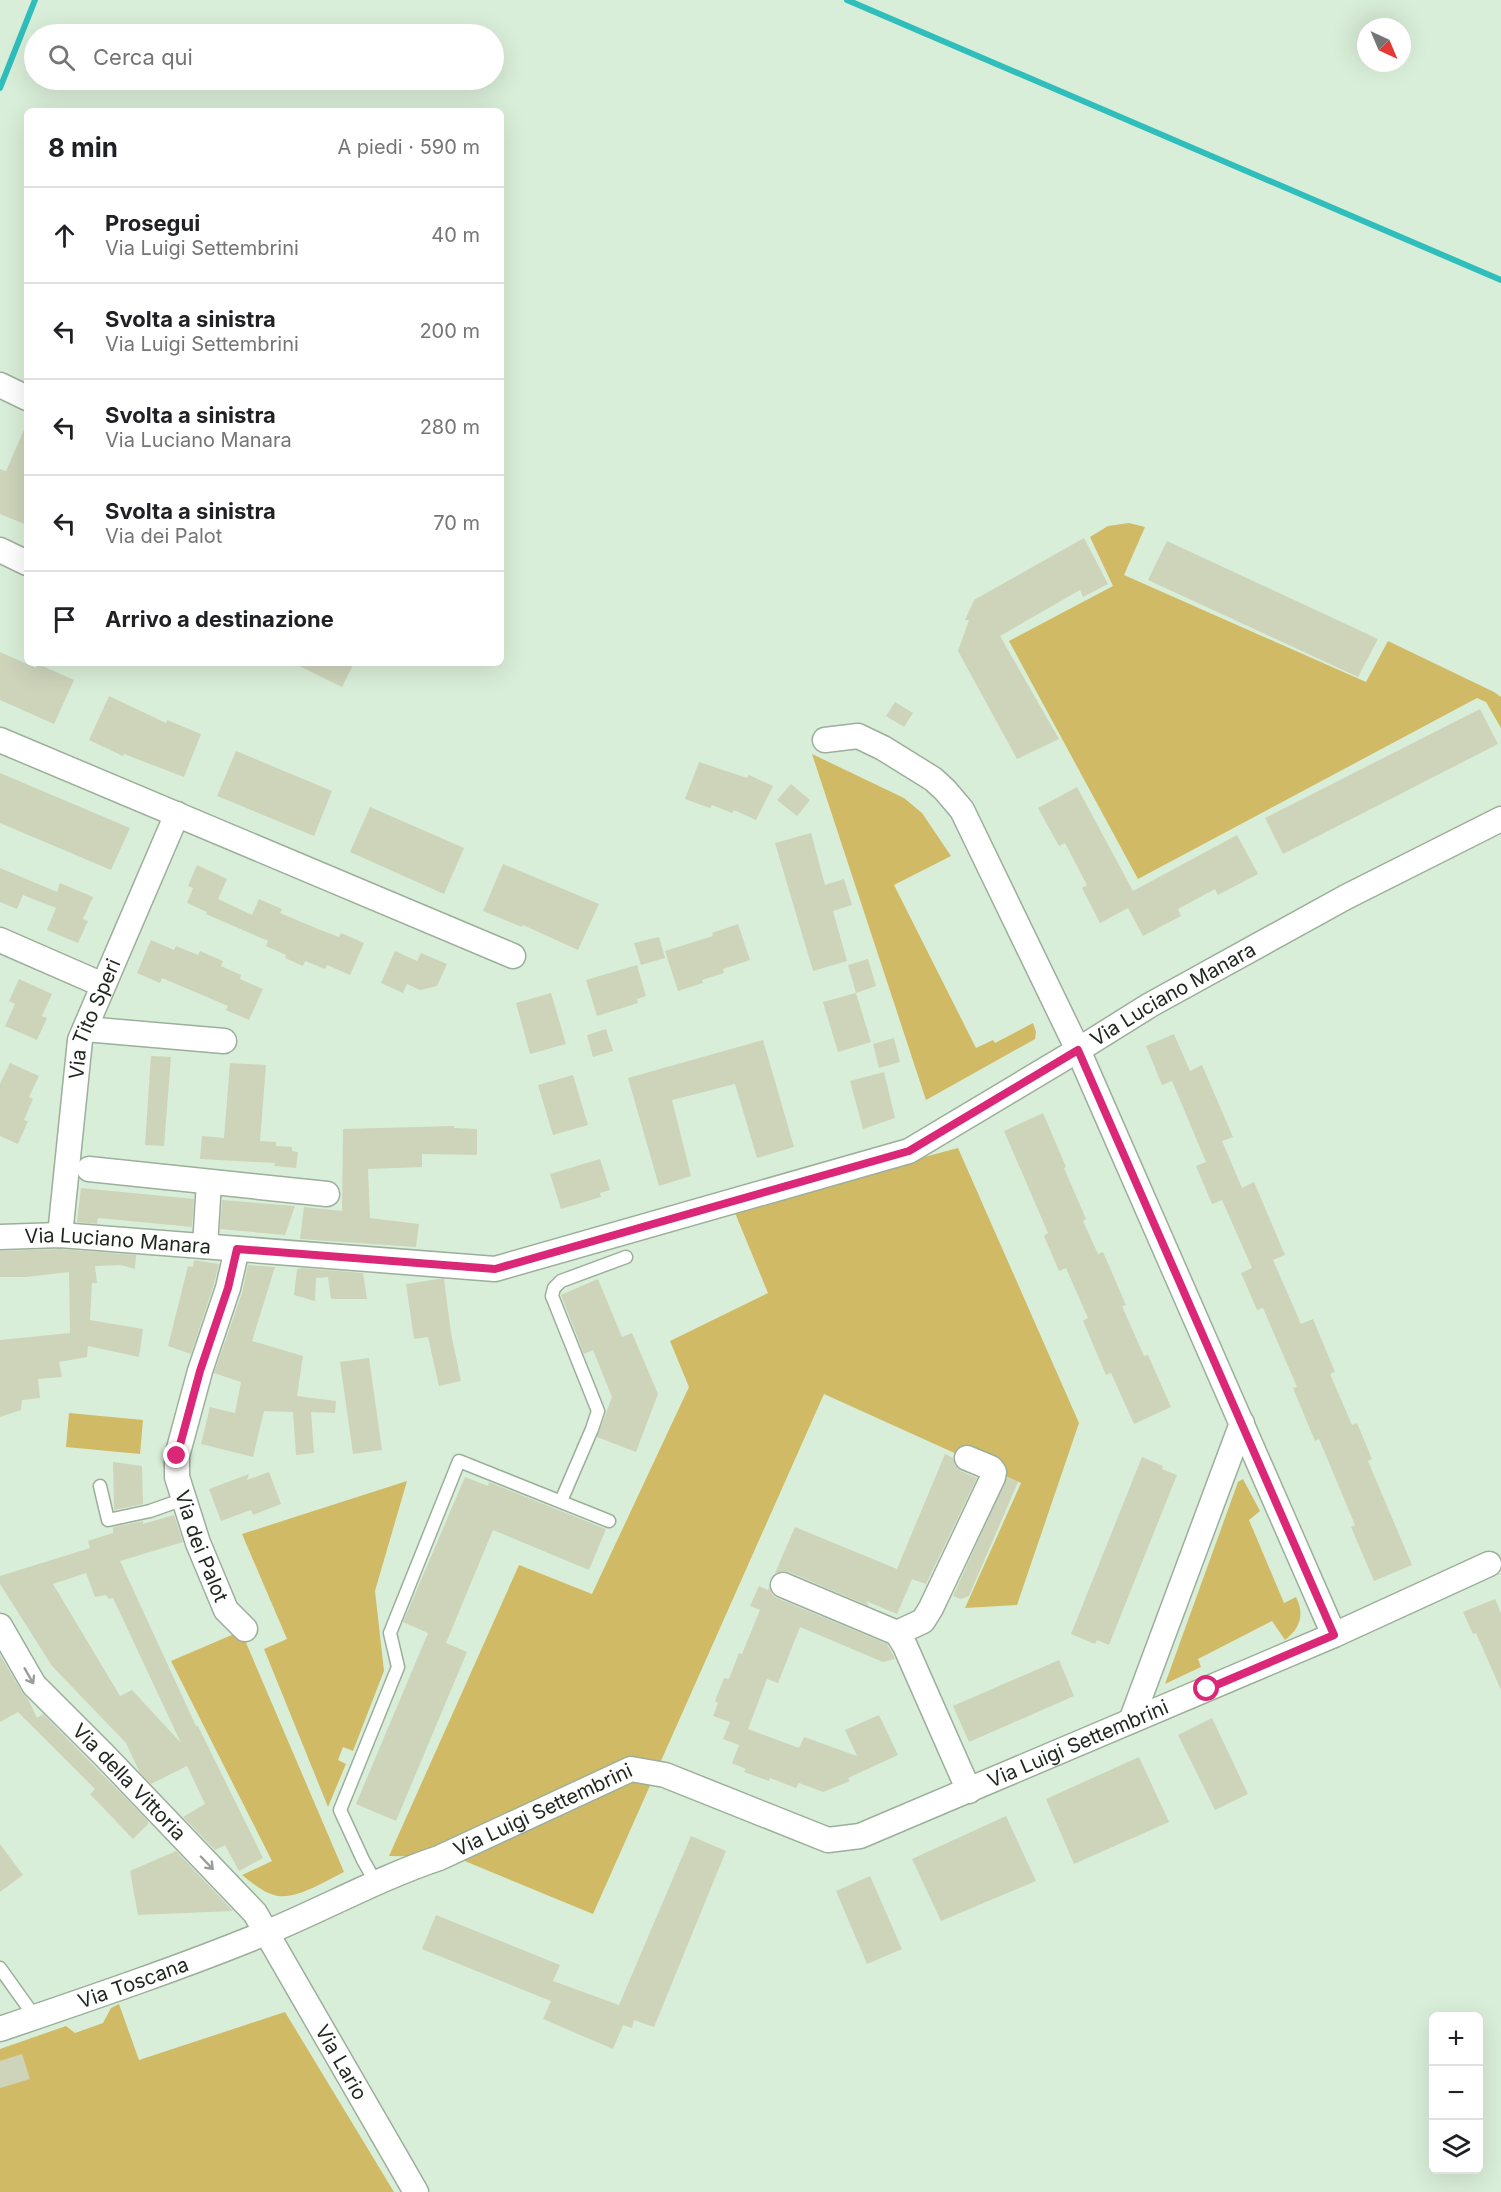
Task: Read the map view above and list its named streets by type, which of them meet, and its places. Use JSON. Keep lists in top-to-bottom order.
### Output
{
  "streets": {
    "street": [
      "Via Luciano Manara",
      "Via Tito Speri",
      "Via dei Palot",
      "Via Luigi Settembrini",
      "Via della Vittoria",
      "Via Toscana",
      "Via Lario"
    ]
  },
  "crossings": [
    ["Via Luciano Manara", "Via Tito Speri"],
    ["Via Luciano Manara", "Via dei Palot"],
    ["Via Luigi Settembrini", "Via della Vittoria"],
    ["Via Luigi Settembrini", "Via Toscana"],
    ["Via Luigi Settembrini", "Via Lario"],
    ["Via della Vittoria", "Via Toscana"],
    ["Via della Vittoria", "Via Lario"],
    ["Via Toscana", "Via Lario"]
  ],
  "one_way": ["Via della Vittoria"],
  "north": "bottom right",
  "page": {
    "search": "Cerca qui",
    "heading": ["8 min", "A piedi · 590 m"],
    "list": [
      ["Prosegui", "Via Luigi Settembrini", "40 m"],
      ["Svolta a sinistra", "Via Luigi Settembrini", "200 m"],
      ["Svolta a sinistra", "Via Luciano Manara", "280 m"],
      ["Svolta a sinistra", "Via dei Palot", "70 m"],
      "Arrivo a destinazione"
    ],
    "map_buttons": ["+", "−"]
  }
}
